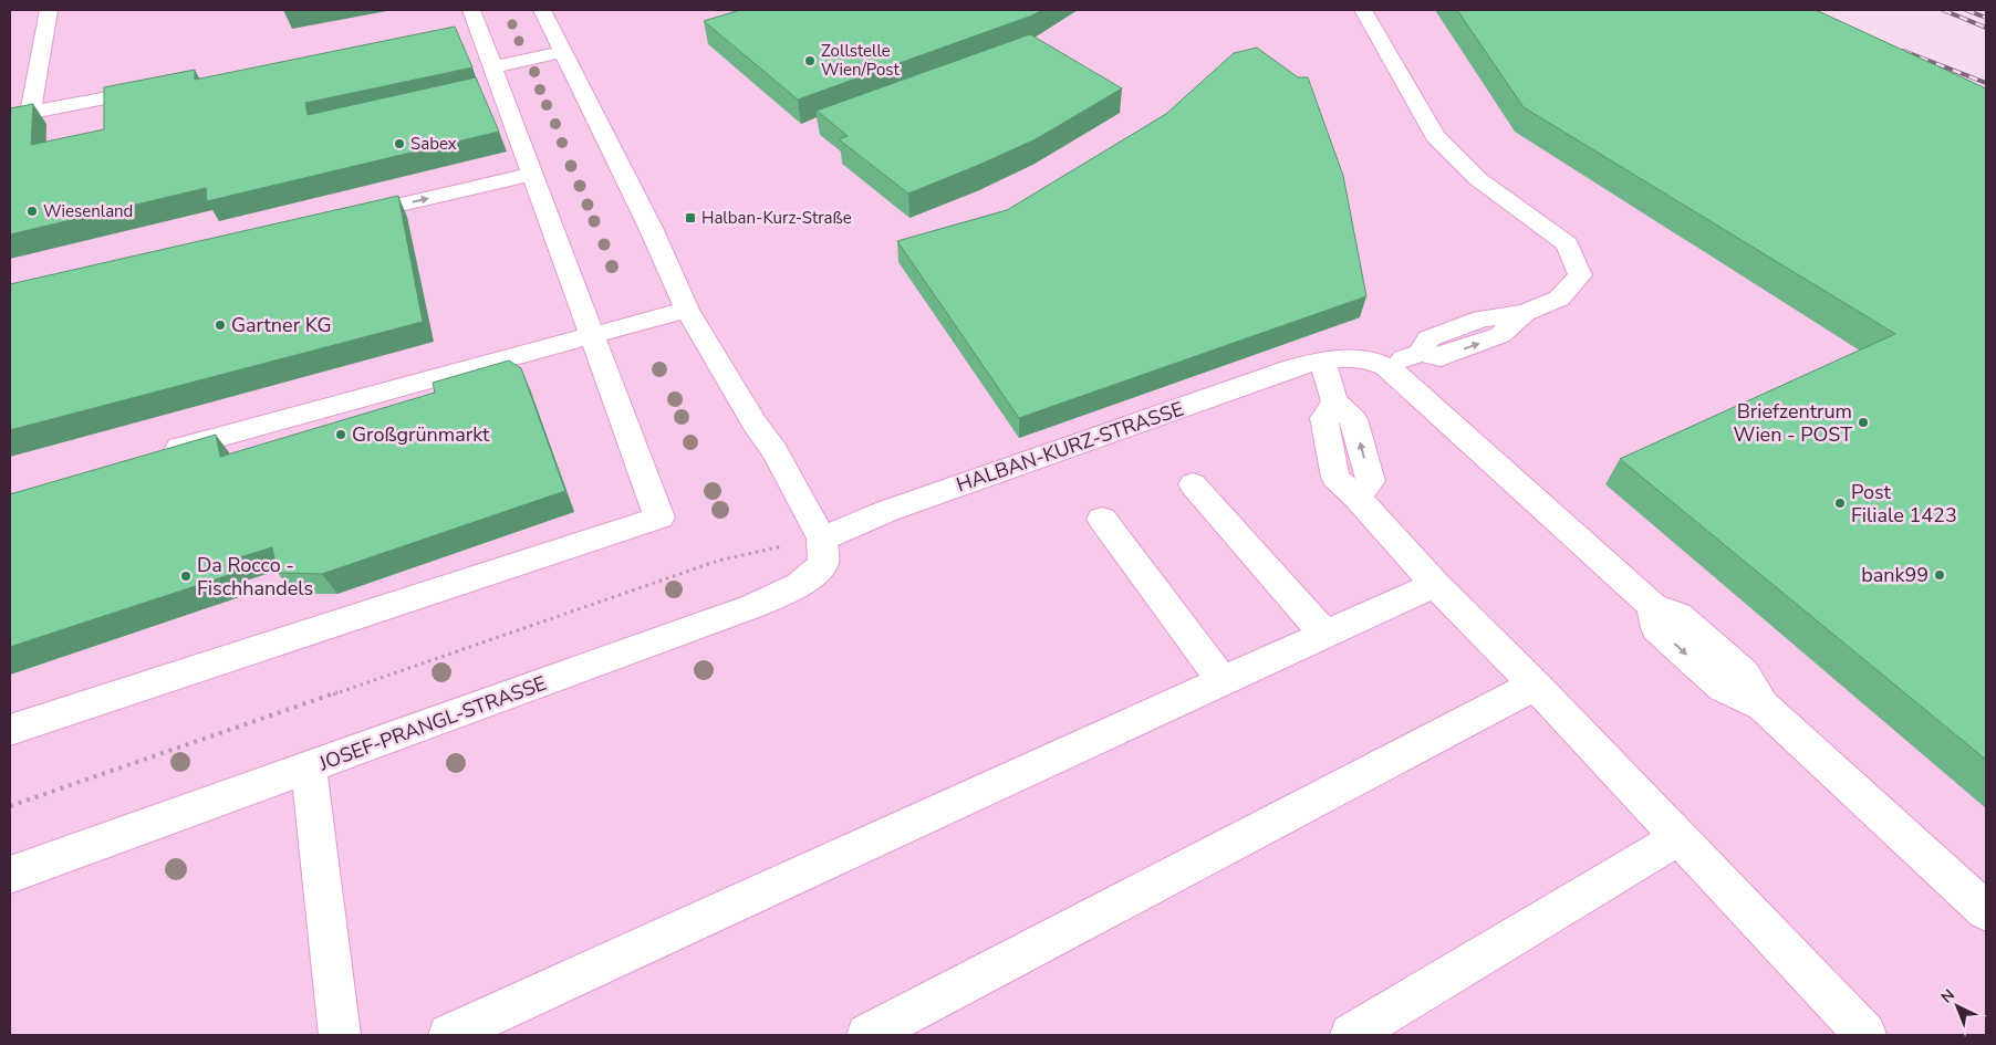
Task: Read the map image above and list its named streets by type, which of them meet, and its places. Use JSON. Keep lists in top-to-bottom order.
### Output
{
  "streets": {
    "street": ["HALBAN-KURZ-STRASSE", "JOSEF-PRANGL-STRASSE"]
  },
  "crossings": [
    ["HALBAN-KURZ-STRASSE", "JOSEF-PRANGL-STRASSE"]
  ],
  "places": {
    "other": [
      "Zollstelle Wien/Post",
      "Sabex",
      "Wiesenland",
      "Gartner KG",
      "Briefzentrum Wien - POST",
      "Großgrünmarkt",
      "Post Filiale 1423",
      "bank99",
      "Da Rocco - Fischhandels"
    ],
    "transit": ["Halban-Kurz-Straße"]
  },
  "north": "top left"
}
